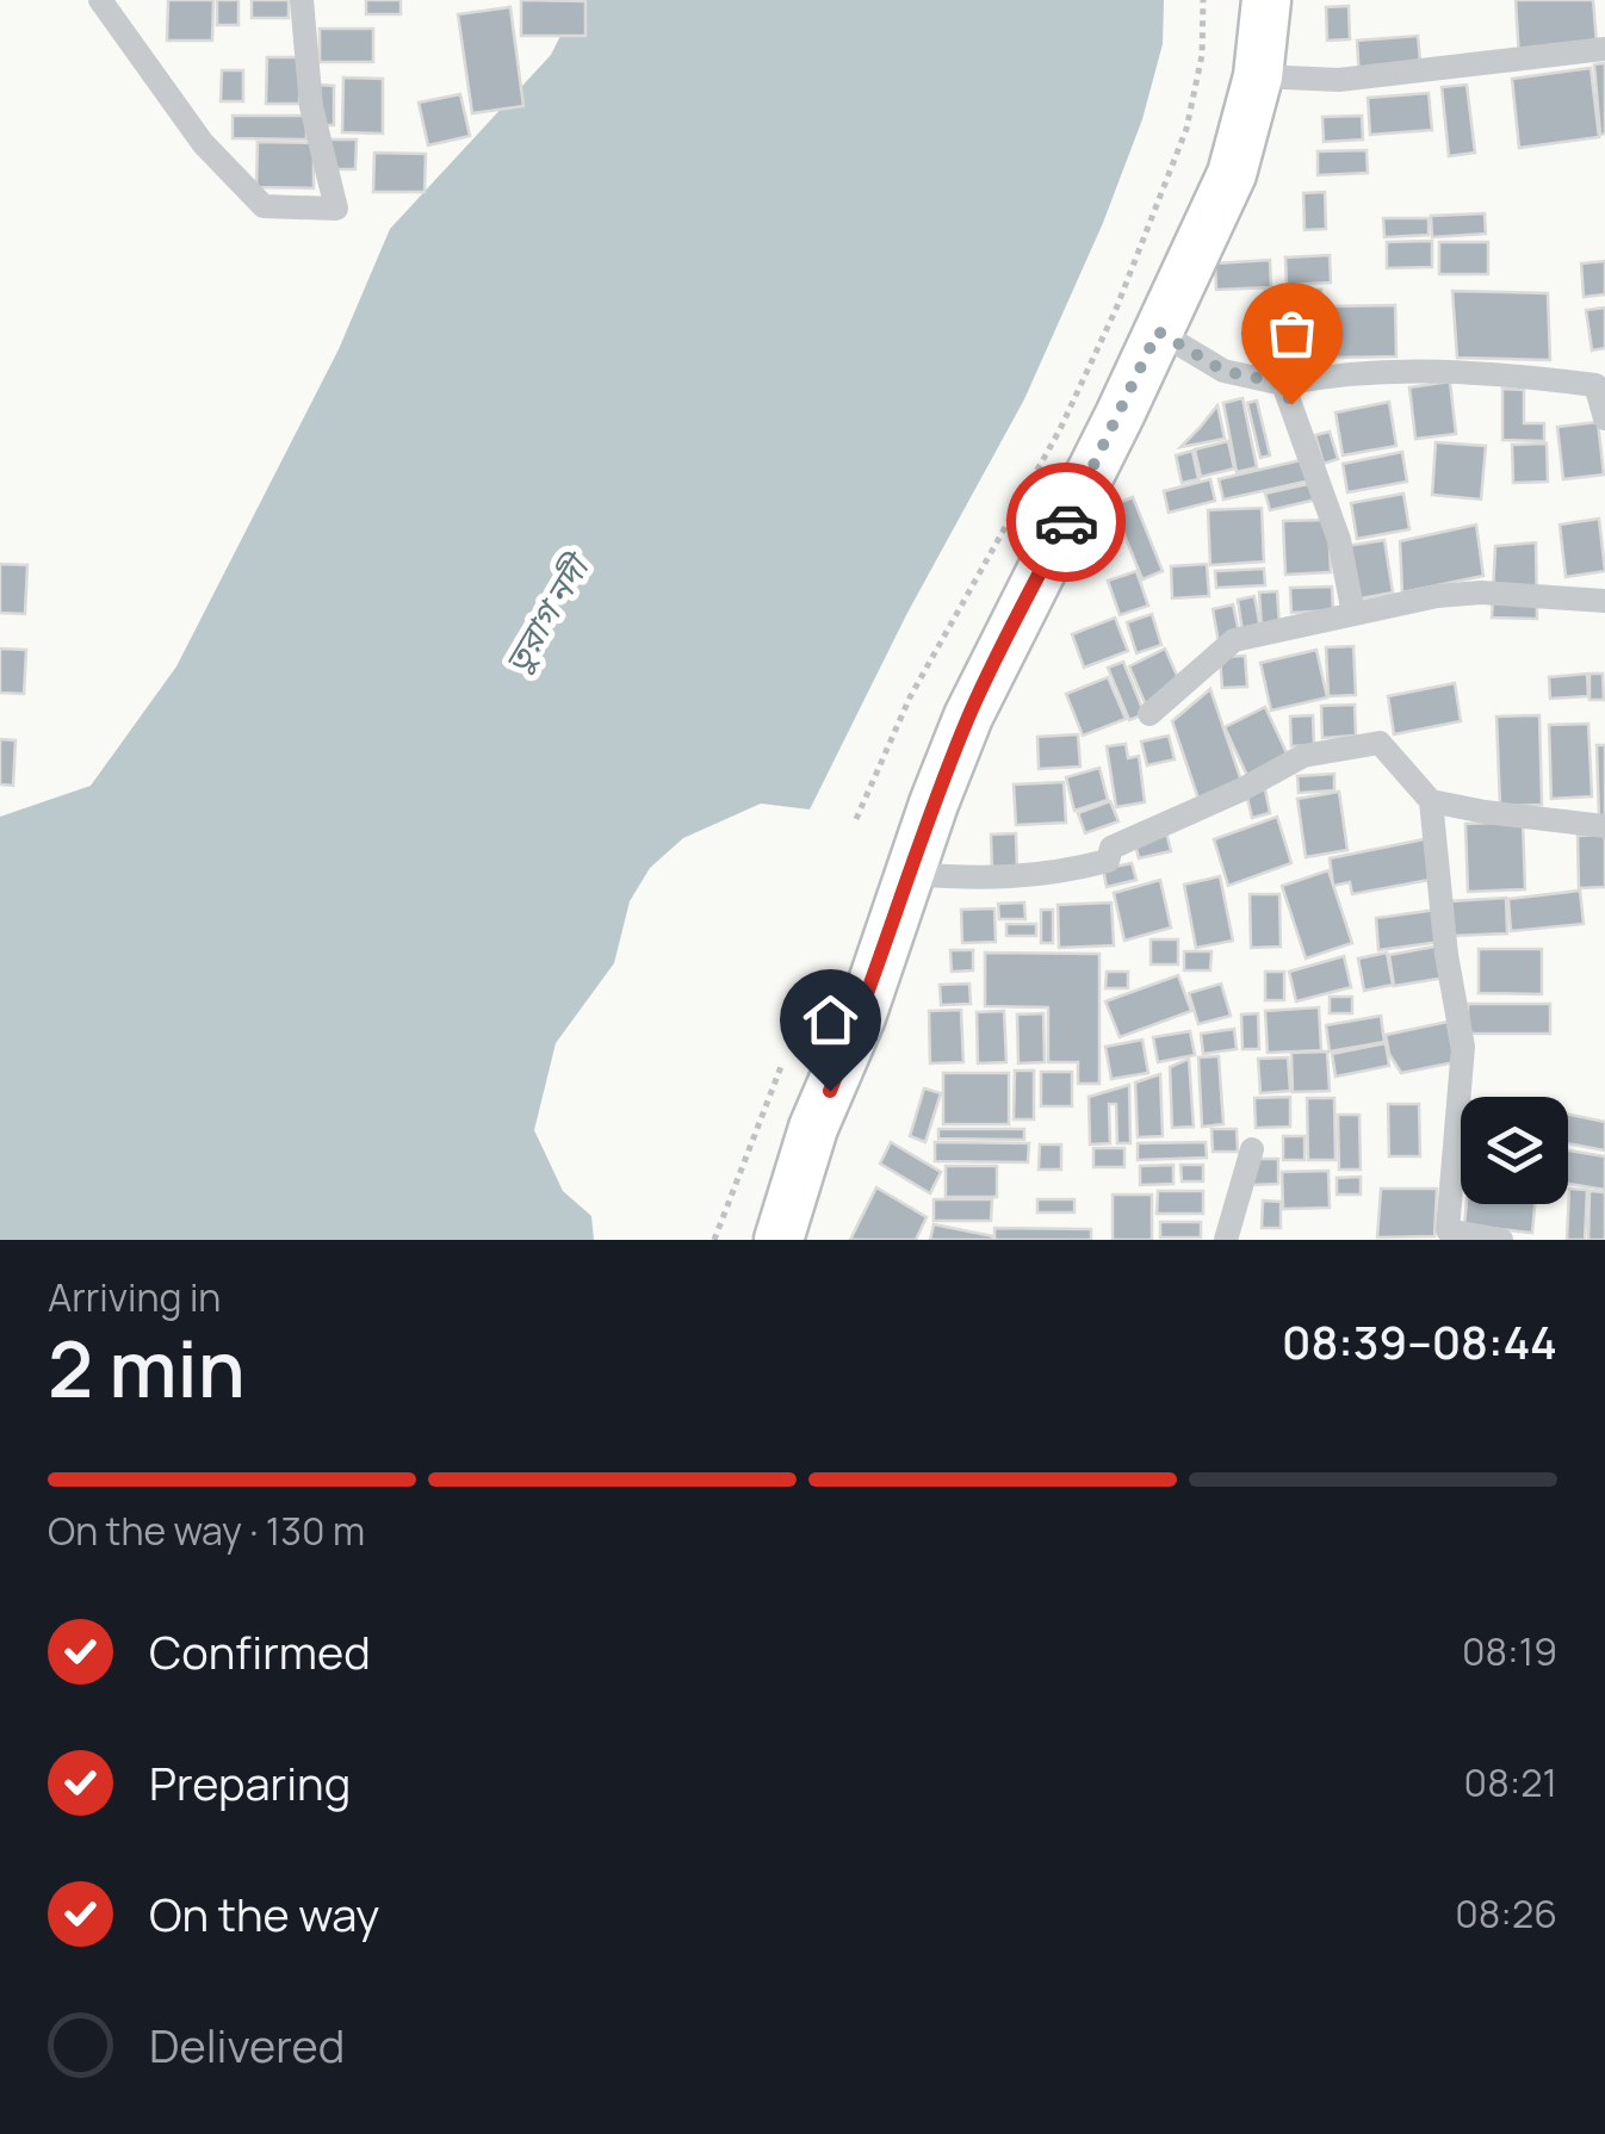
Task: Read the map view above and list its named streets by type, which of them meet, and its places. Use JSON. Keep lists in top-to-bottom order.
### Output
{
  "water": ["তুরাগ নদী"],
  "page": {
    "heading": ["2 min", "Arriving in", "08:39–08:44"],
    "bar": "On the way · 130 m",
    "list": [
      ["Confirmed", "08:19"],
      ["Preparing", "08:21"],
      ["On the way", "08:26"],
      "Delivered"
    ]
  }
}
